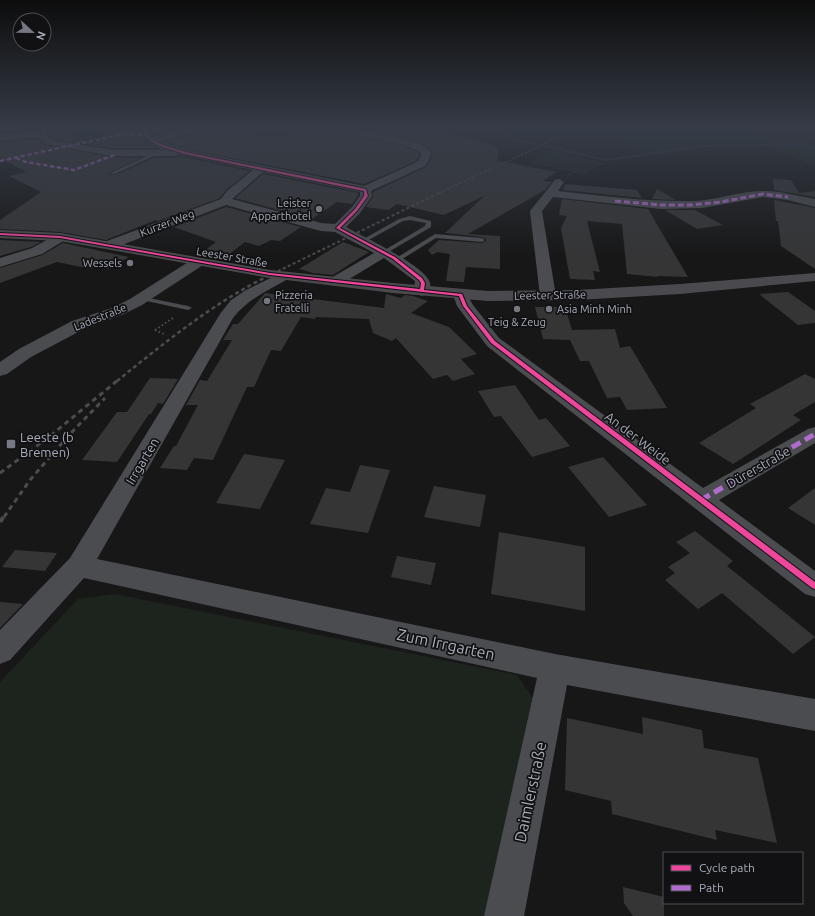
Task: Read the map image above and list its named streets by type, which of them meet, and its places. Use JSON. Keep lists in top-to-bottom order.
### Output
{
  "streets": {
    "street": [
      "Kurzer Weg",
      "Leester Straße",
      "Ladestraße",
      "An der Weide",
      "Irrgarten",
      "Dürerstraße",
      "Zum Irrgarten",
      "Daimlerstraße"
    ]
  },
  "crossings": [
    ["Kurzer Weg", "Leester Straße"],
    ["Leester Straße", "Ladestraße"],
    ["Leester Straße", "An der Weide"],
    ["Leester Straße", "Irrgarten"],
    ["An der Weide", "Dürerstraße"],
    ["Irrgarten", "Zum Irrgarten"],
    ["Zum Irrgarten", "Daimlerstraße"]
  ],
  "places": {
    "other": [
      "Leister Apparthotel",
      "Wessels",
      "Pizzeria Fratelli",
      "Teig & Zeug",
      "Asia Minh Minh"
    ],
    "transit": ["Leeste (b Bremen)"]
  },
  "legend": ["Cycle path", "Path"],
  "north": "right"
}
